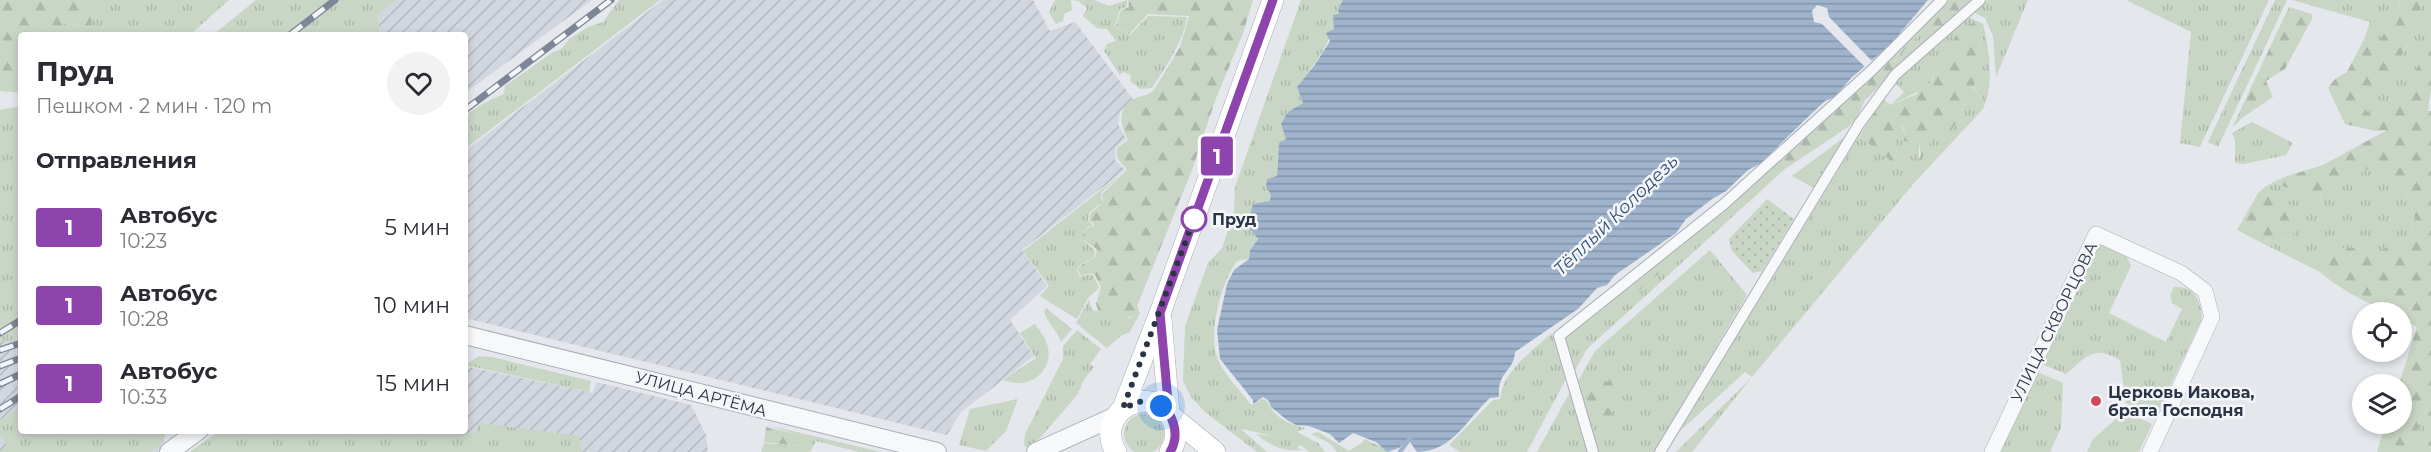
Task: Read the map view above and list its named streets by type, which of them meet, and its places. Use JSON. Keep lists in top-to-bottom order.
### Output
{
  "streets": {
    "street": ["УЛИЦА СКВОРЦОВА", "УЛИЦА АРТЁМА"]
  },
  "water": ["Тёплый Колодезь"],
  "places": ["Пруд", "Церковь Иакова, брата Господня"],
  "lines": ["bus line 1"],
  "page": {
    "on_map": "1",
    "heading": [
      ["Пруд", "Пешком · 2 мин · 120 m"],
      "Отправления"
    ],
    "list": [
      {
        "mark": "1",
        "name": "Автобус",
        "note": "10:23",
        "value": "5 мин"
      },
      {
        "mark": "1",
        "name": "Автобус",
        "note": "10:28",
        "value": "10 мин"
      },
      {
        "mark": "1",
        "name": "Автобус",
        "note": "10:33",
        "value": "15 мин"
      }
    ]
  }
}
